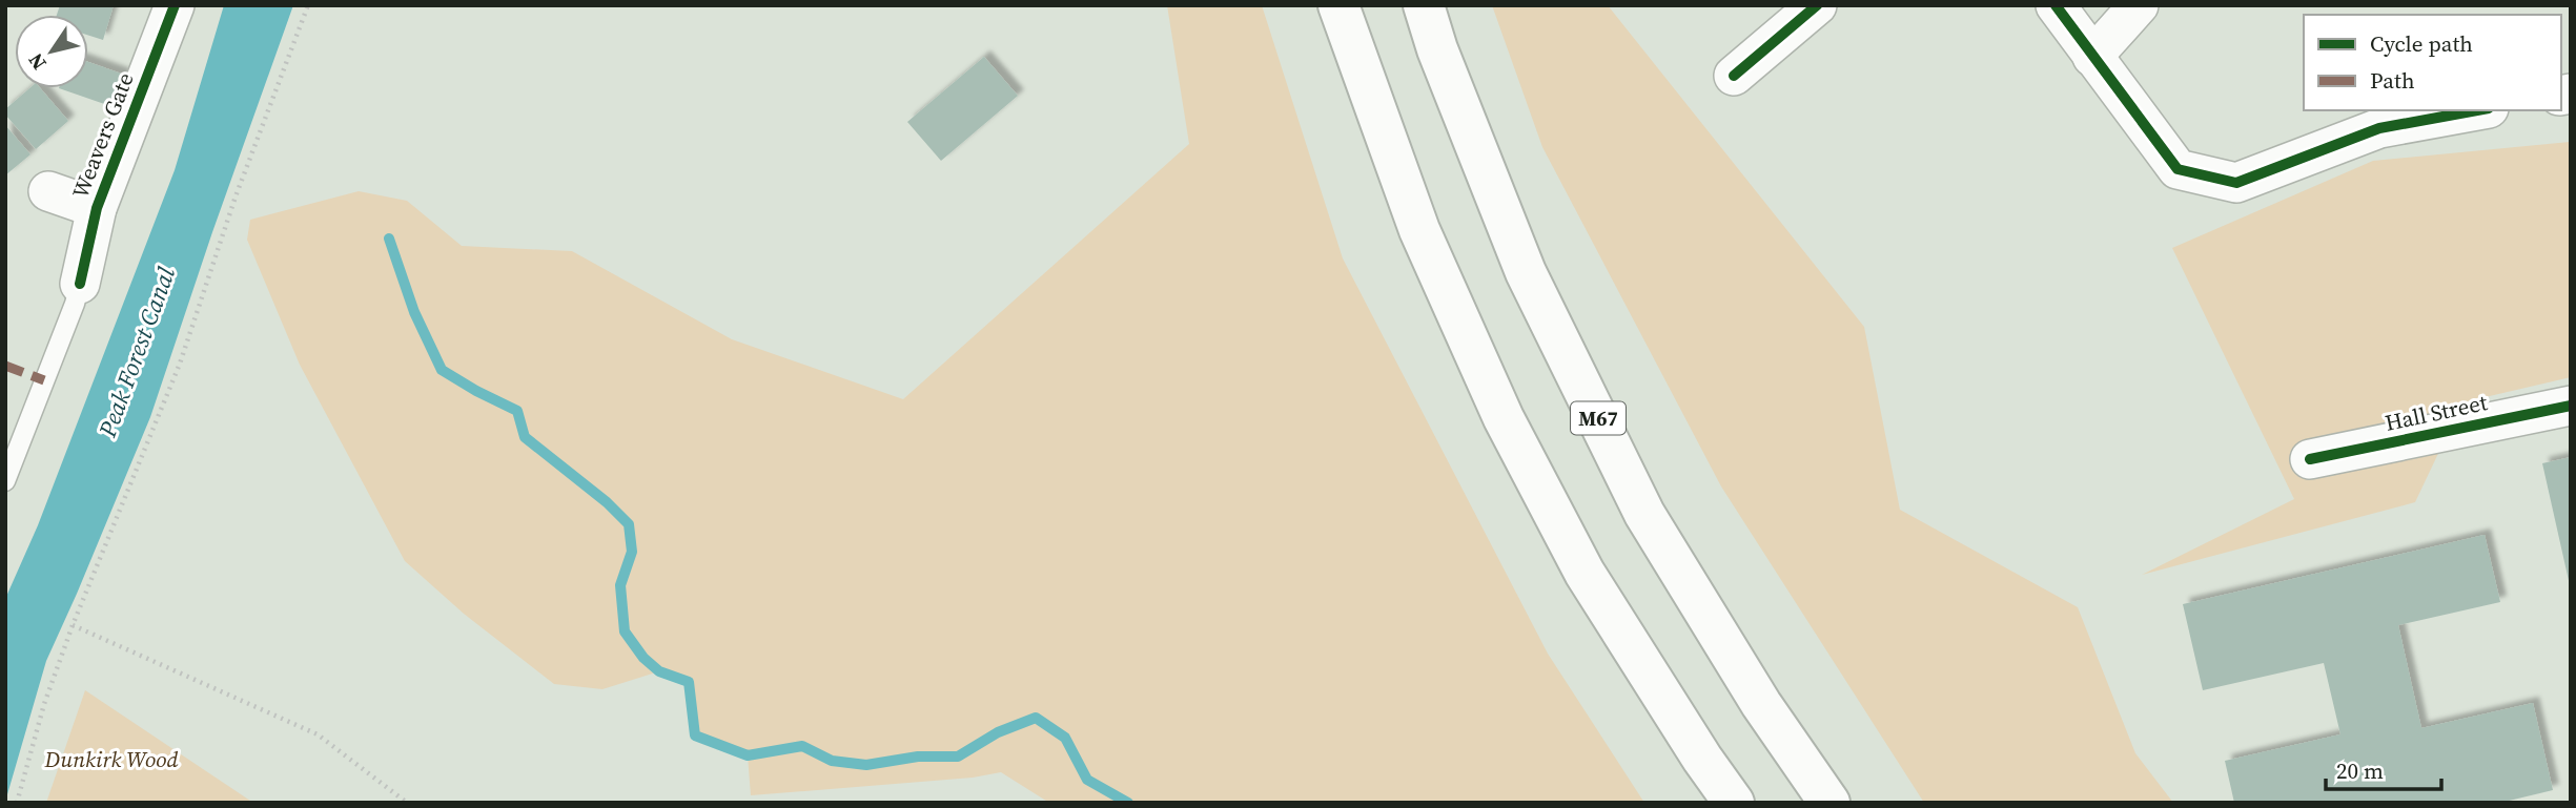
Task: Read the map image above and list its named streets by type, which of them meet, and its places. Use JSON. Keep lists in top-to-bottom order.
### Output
{
  "streets": {
    "highway": ["M67"],
    "street": ["Weavers Gate", "Hall Street"]
  },
  "water": ["Peak Forest Canal"],
  "parks": ["Dunkirk Wood"],
  "legend": ["Cycle path", "Path"],
  "scale_bar": "20 m",
  "north": "bottom left"
}
